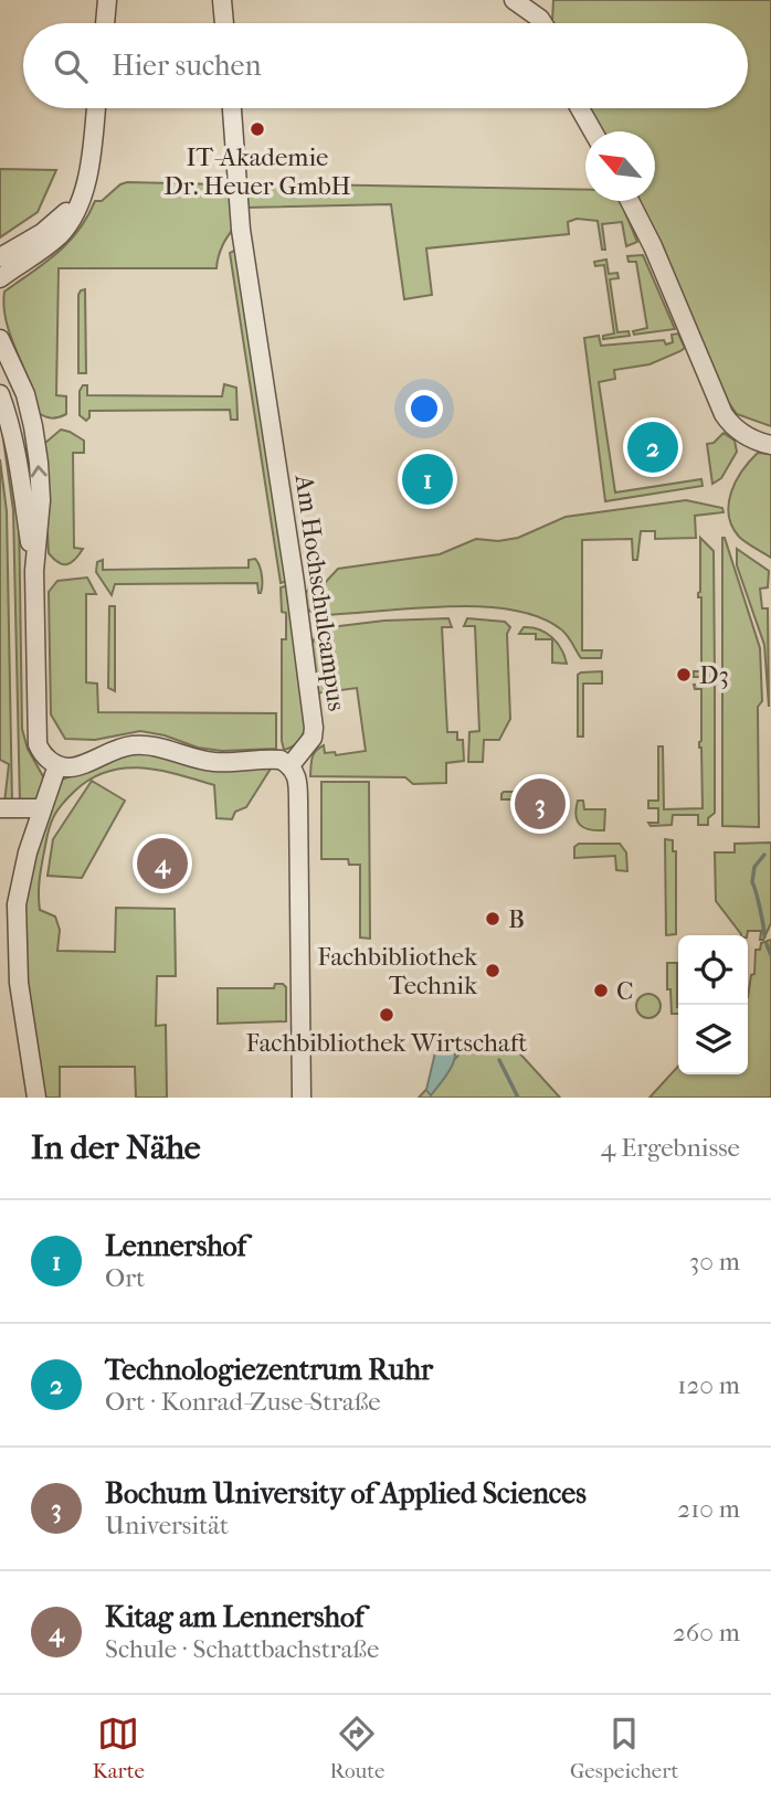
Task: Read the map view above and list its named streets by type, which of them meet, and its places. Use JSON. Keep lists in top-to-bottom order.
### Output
{
  "streets": {
    "street": ["Am Hochschulcampus"]
  },
  "places": [
    "IT-Akademie Dr. Heuer GmbH",
    "D3",
    "B",
    "Fachbibliothek Technik",
    "C",
    "Fachbibliothek Wirtschaft"
  ],
  "north": "top left",
  "page": {
    "search": "Hier suchen",
    "pins": [
      "2",
      "1",
      "3",
      "4"
    ],
    "heading": ["In der Nähe", "4 Ergebnisse"],
    "list": [
      {
        "mark": "1",
        "name": "Lennershof",
        "note": "Ort",
        "value": "30 m"
      },
      {
        "mark": "2",
        "name": "Technologiezentrum Ruhr",
        "note": "Ort · Konrad-Zuse-Straße",
        "value": "120 m"
      },
      {
        "mark": "3",
        "name": "Bochum University of Applied Sciences",
        "note": "Universität",
        "value": "210 m"
      },
      {
        "mark": "4",
        "name": "Kitag am Lennershof",
        "note": "Schule · Schattbachstraße",
        "value": "260 m"
      }
    ],
    "nav": ["Karte", "Route", "Gespeichert"]
  }
}
